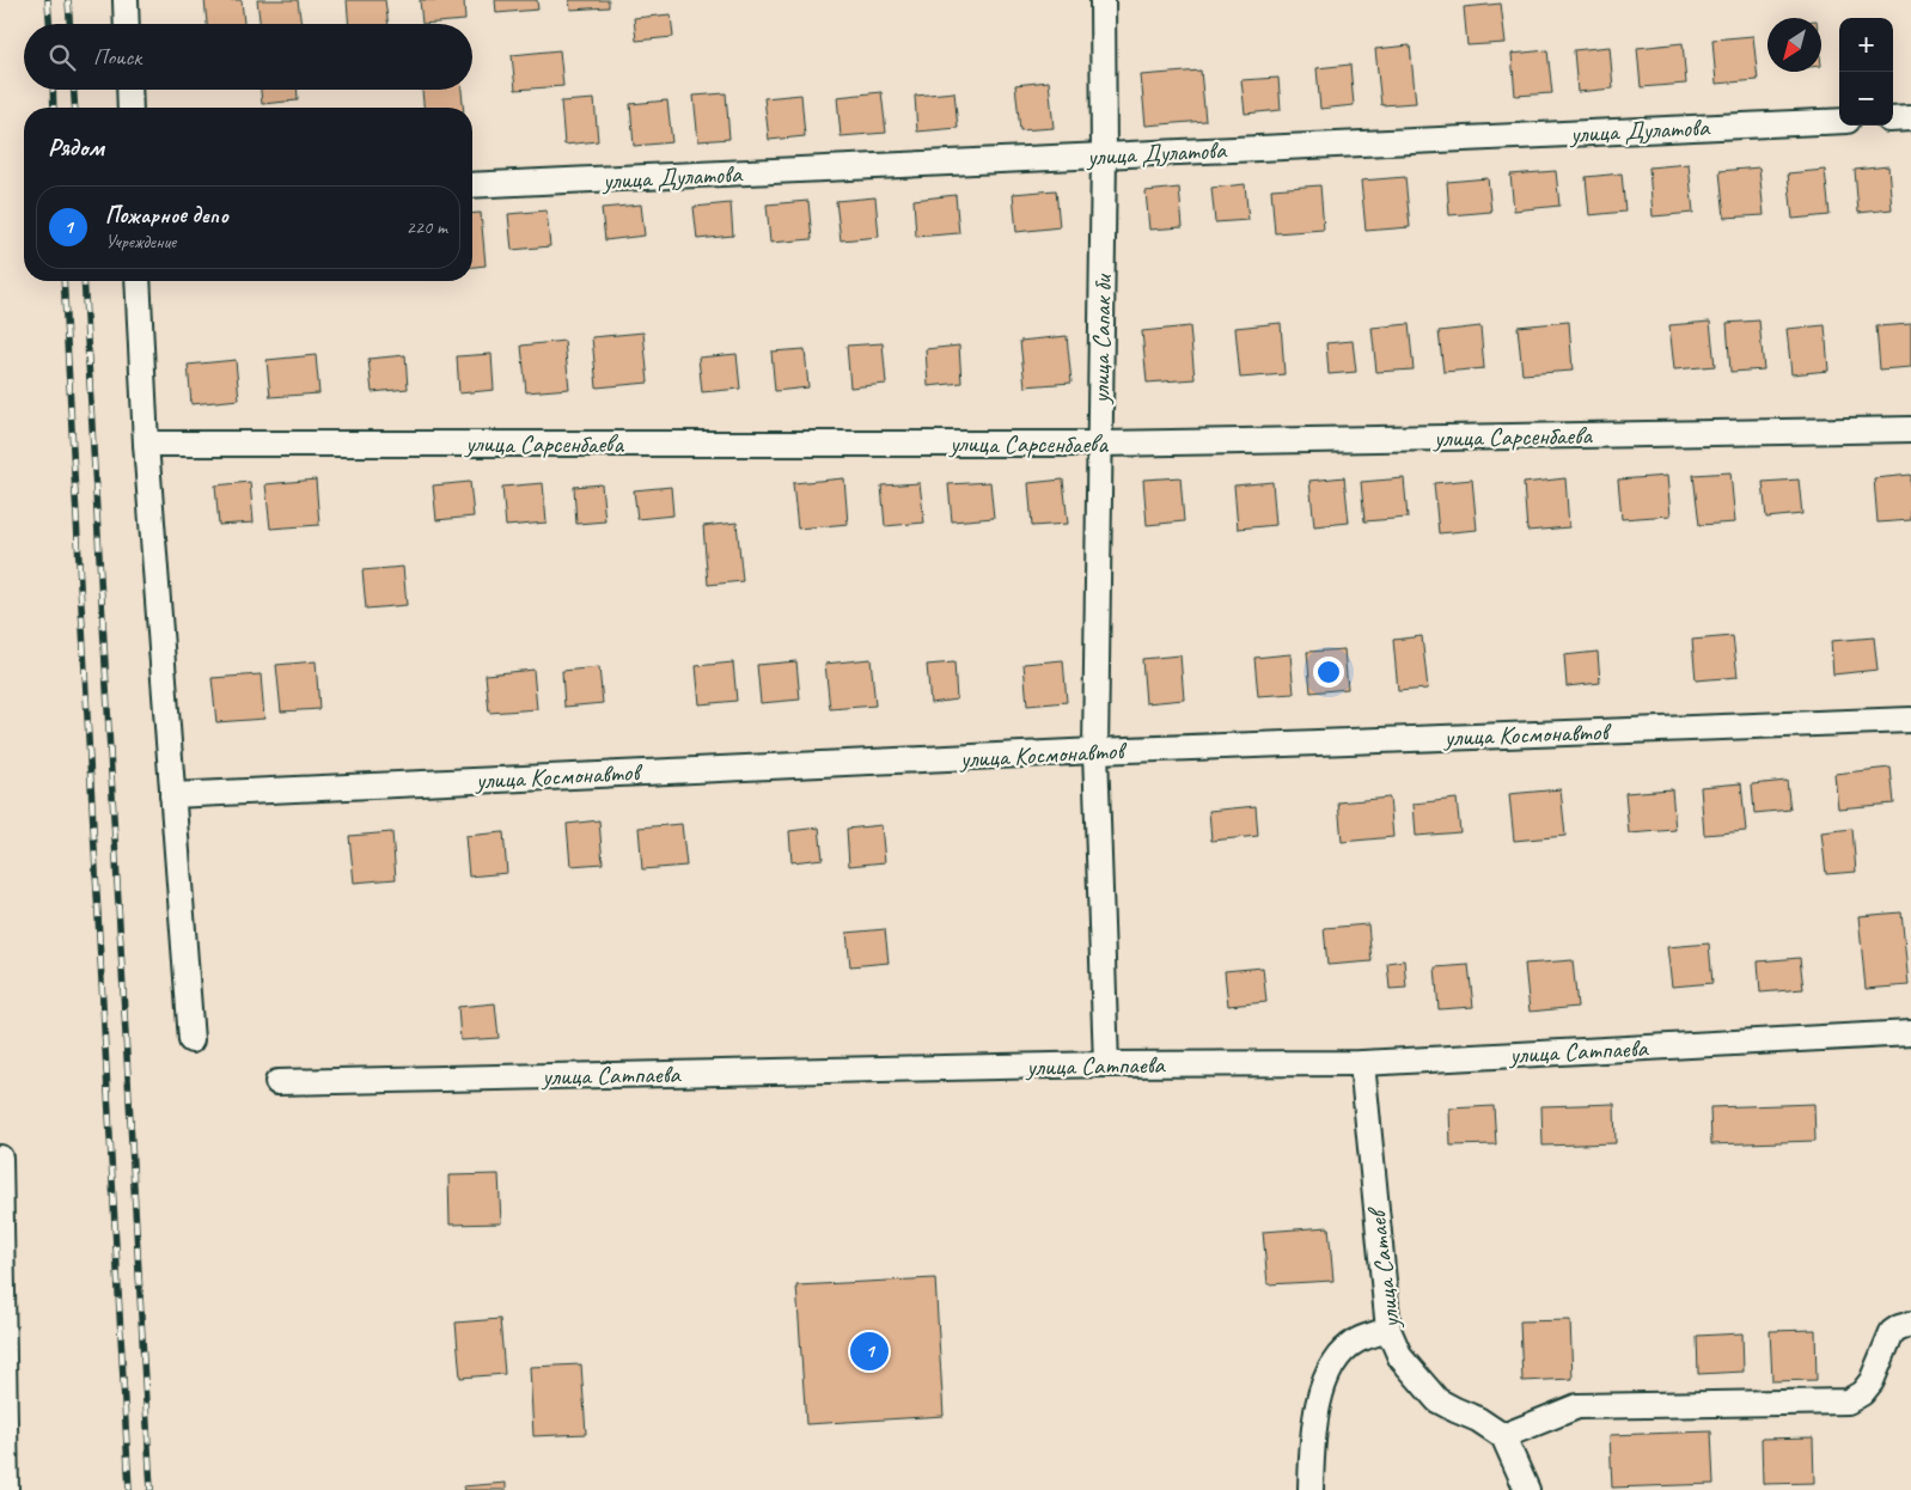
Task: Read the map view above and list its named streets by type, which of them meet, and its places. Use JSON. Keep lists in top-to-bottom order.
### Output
{
  "streets": {
    "street": [
      "улица Дулатова",
      "улица Сапак би",
      "улица Сарсенбаева",
      "улица Космонавтов",
      "улица Сатпаева",
      "улица Сатаев"
    ]
  },
  "crossings": [
    ["улица Дулатова", "улица Сапак би"],
    ["улица Сапак би", "улица Сарсенбаева"],
    ["улица Сапак би", "улица Космонавтов"],
    ["улица Сапак би", "улица Сатпаева"],
    ["улица Сатпаева", "улица Сатаев"]
  ],
  "north": "bottom left",
  "page": {
    "map_buttons": ["+", "−"],
    "search": "Поиск",
    "heading": "Рядом",
    "list": [
      {
        "mark": "1",
        "name": "Пожарное депо",
        "note": "Учреждение",
        "value": "220 m"
      }
    ],
    "pins": "1"
  }
}
